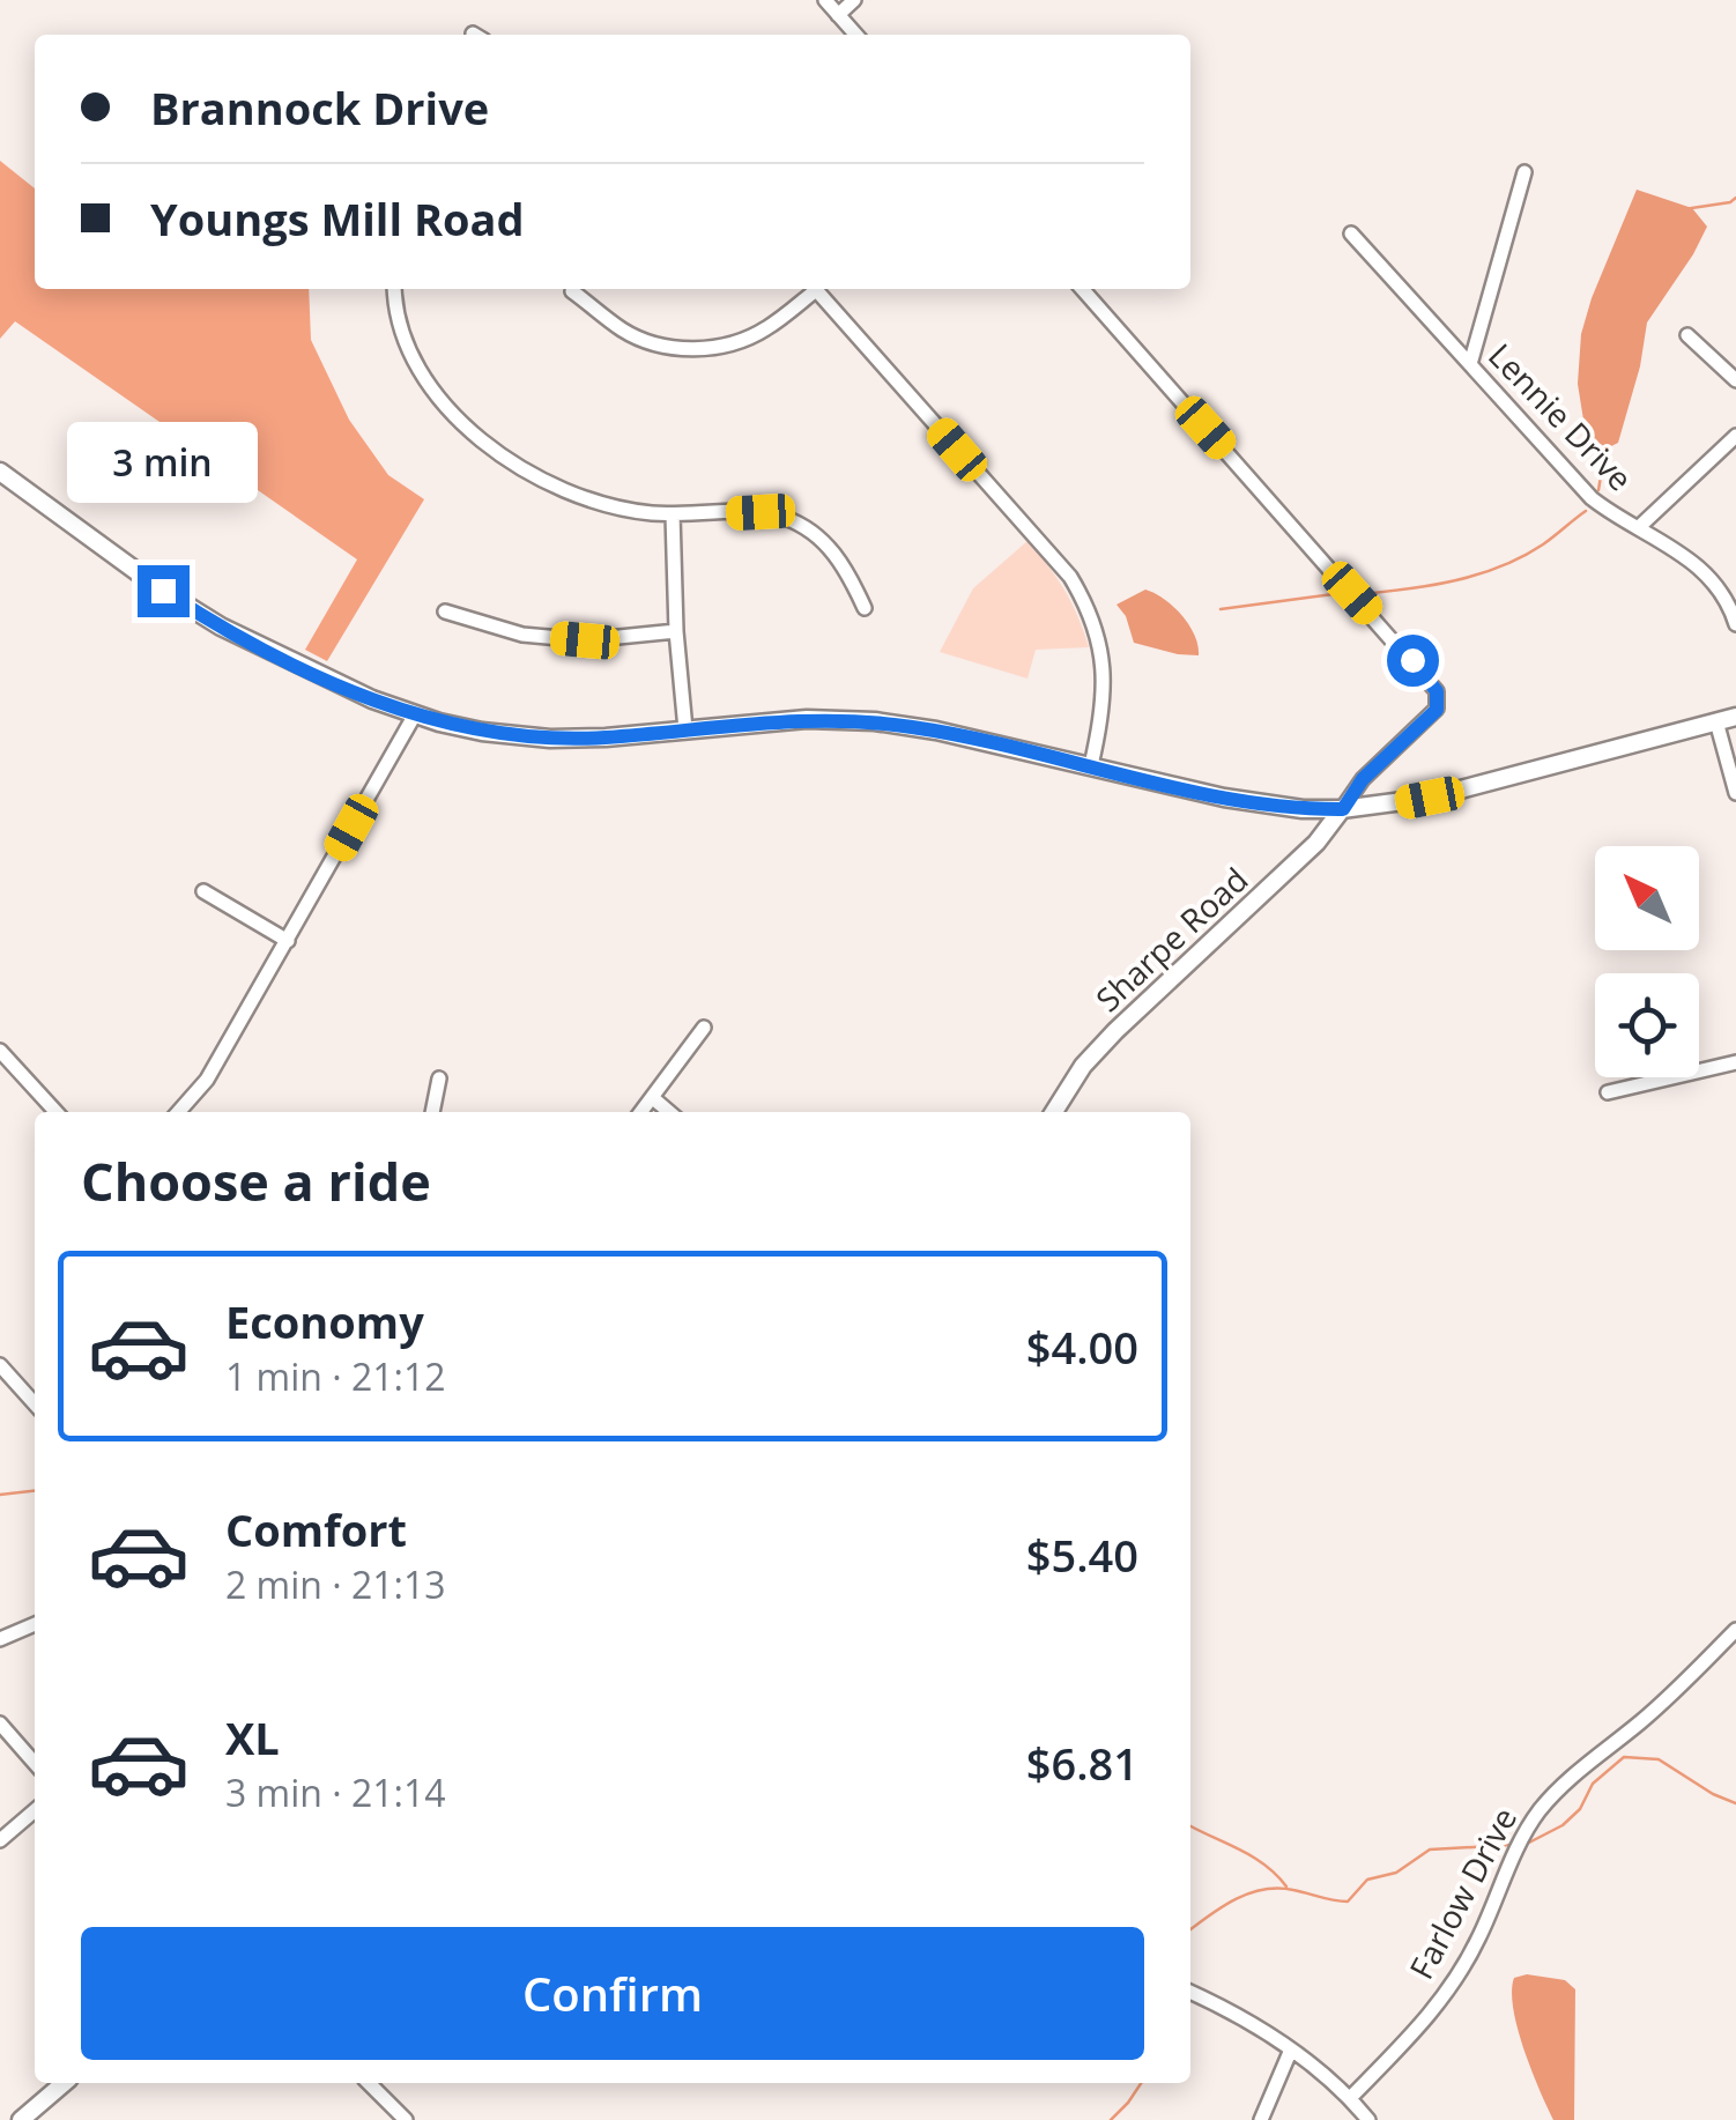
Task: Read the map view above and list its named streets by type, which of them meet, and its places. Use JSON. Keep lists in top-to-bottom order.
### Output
{
  "streets": {
    "street": ["Lennie Drive", "Sharpe Road", "Farlow Drive"]
  },
  "north": "top left",
  "page": {
    "banner": ["Brannock Drive", "Youngs Mill Road"],
    "bubble": "3 min",
    "heading": "Choose a ride",
    "list": [
      {
        "name": "Economy",
        "note": "1 min · 21:12",
        "value": "$4.00"
      },
      {
        "name": "Comfort",
        "note": "2 min · 21:13",
        "value": "$5.40"
      },
      {
        "name": "XL",
        "note": "3 min · 21:14",
        "value": "$6.81"
      }
    ],
    "buttons": "Confirm"
  }
}
